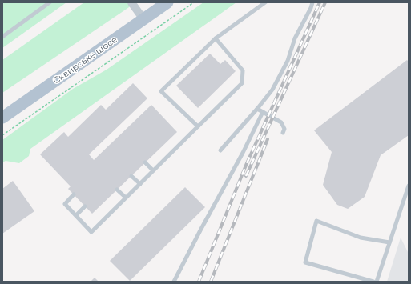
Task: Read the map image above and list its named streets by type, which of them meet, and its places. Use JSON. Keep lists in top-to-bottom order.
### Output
{
  "streets": {
    "main road": ["Сквирське шосе"]
  }
}
